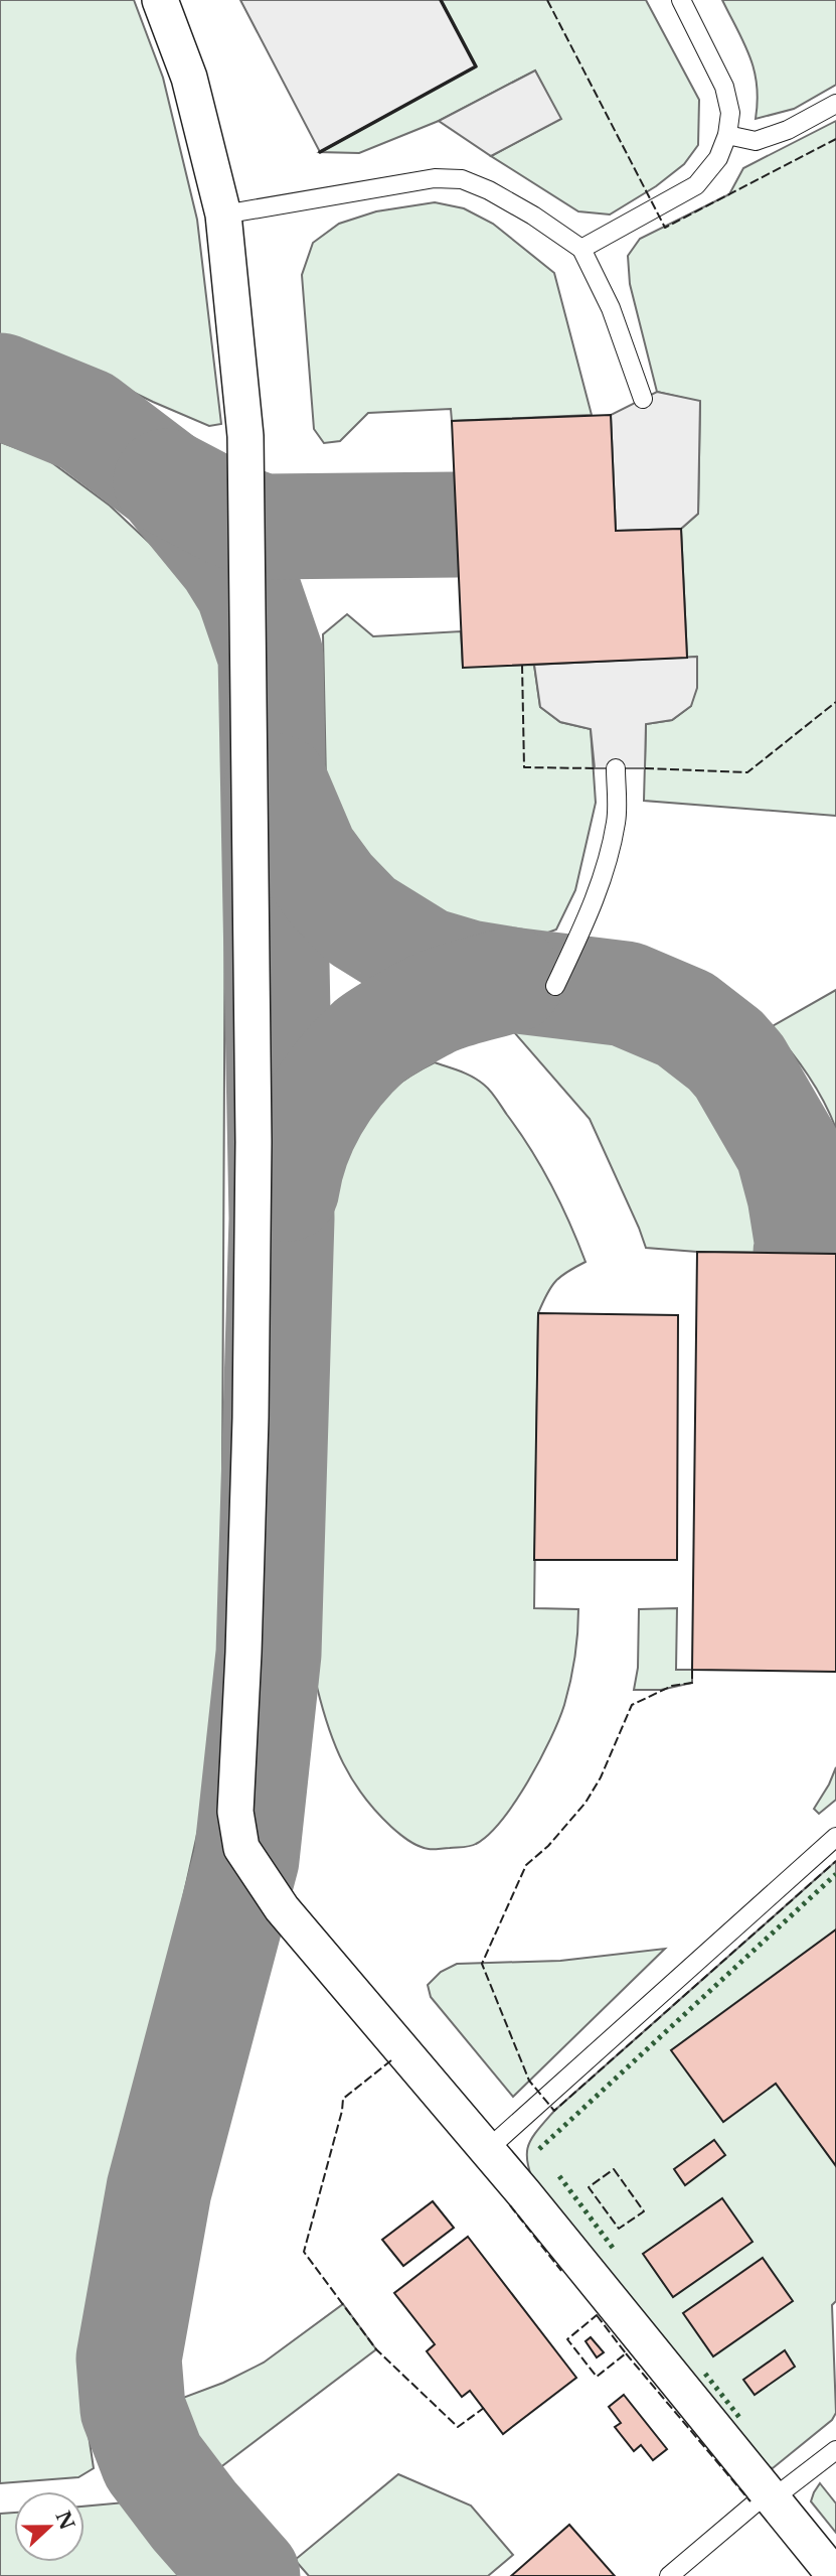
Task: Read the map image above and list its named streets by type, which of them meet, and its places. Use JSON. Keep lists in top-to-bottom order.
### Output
{
  "north": "right"
}
